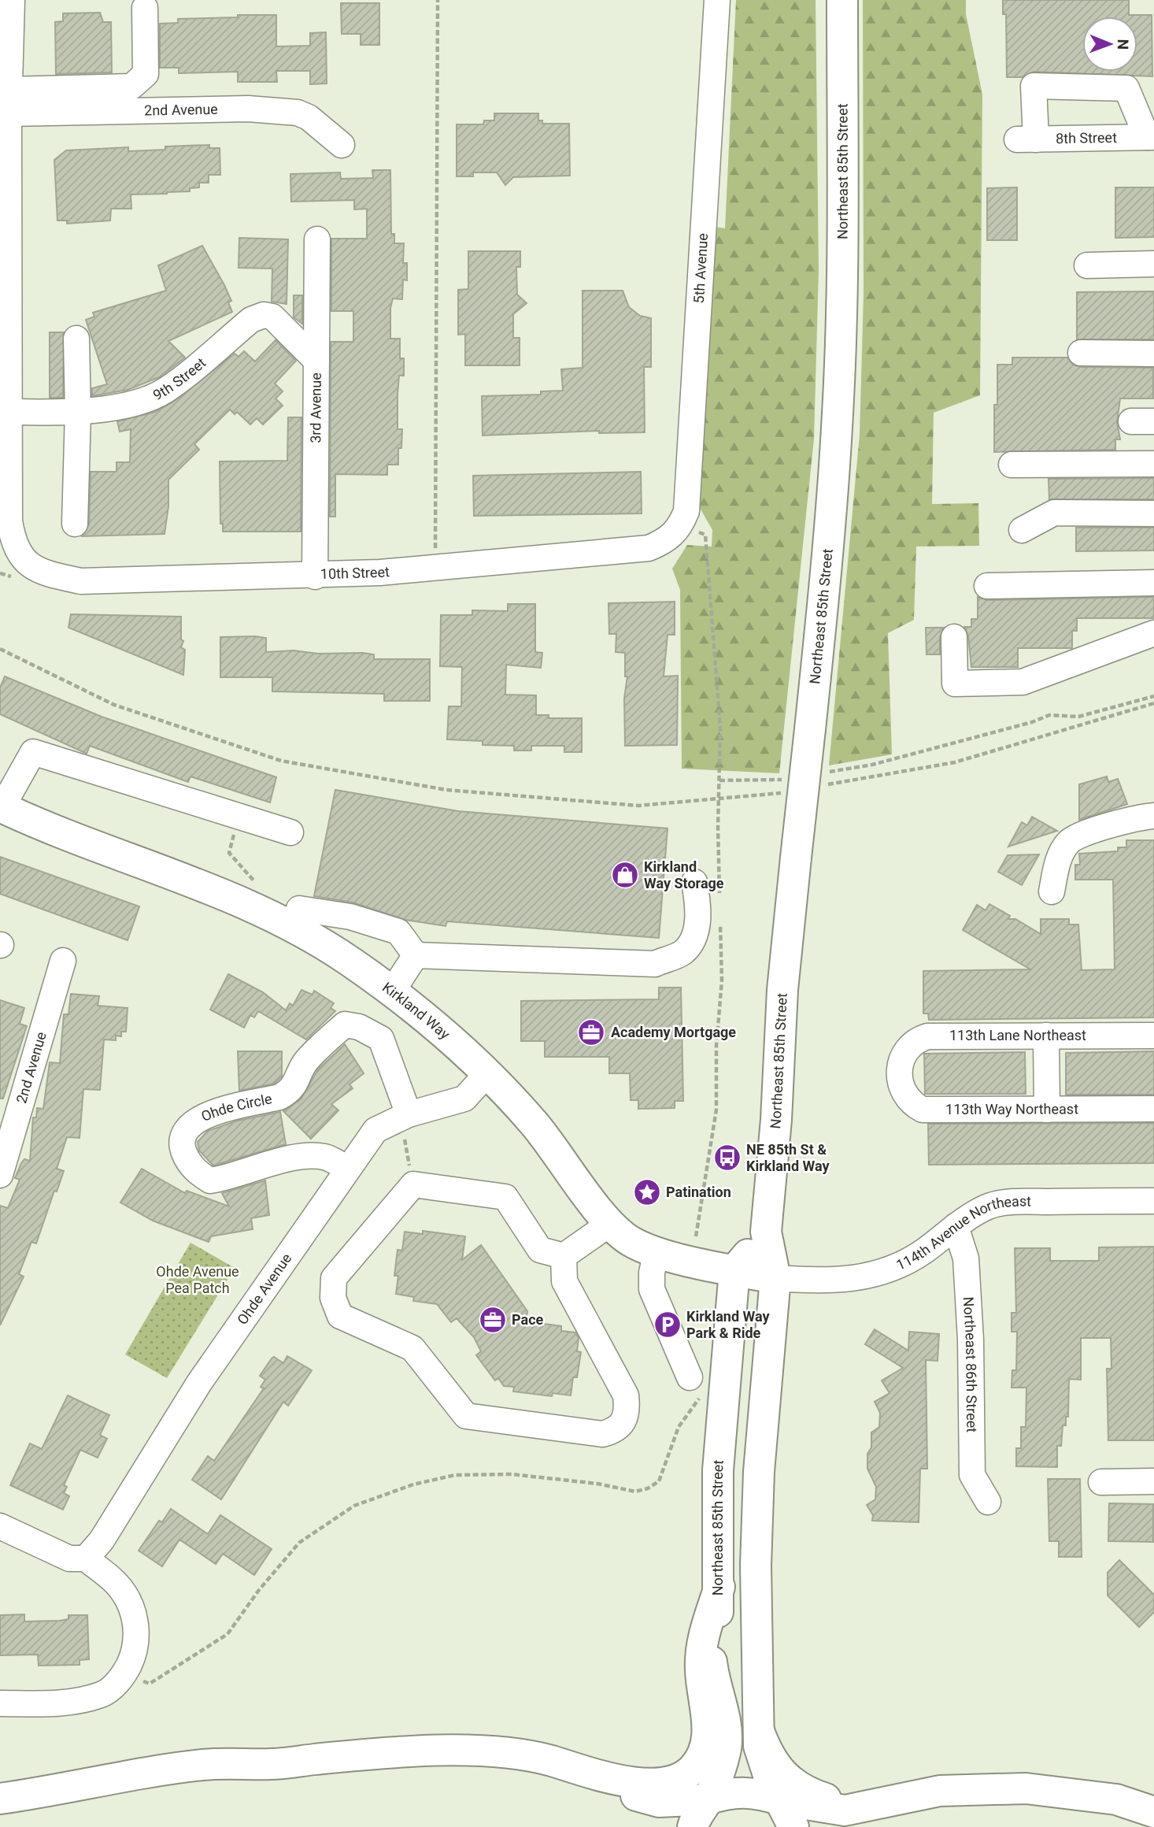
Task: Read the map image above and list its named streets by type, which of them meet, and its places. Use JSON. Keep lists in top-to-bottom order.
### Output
{
  "streets": {
    "main road": ["Northeast 85th Street", "Kirkland Way"],
    "street": [
      "2nd Avenue",
      "8th Street",
      "5th Avenue",
      "9th Street",
      "3rd Avenue",
      "10th Street",
      "113th Lane Northeast",
      "Ohde Circle",
      "113th Way Northeast",
      "114th Avenue Northeast",
      "Ohde Avenue",
      "Northeast 86th Street"
    ]
  },
  "crossings": [
    ["Northeast 85th Street", "Kirkland Way"],
    ["Northeast 85th Street", "114th Avenue Northeast"],
    ["5th Avenue", "10th Street"],
    ["9th Street", "3rd Avenue"],
    ["3rd Avenue", "10th Street"],
    ["Kirkland Way", "114th Avenue Northeast"],
    ["Kirkland Way", "Ohde Avenue"],
    ["113th Lane Northeast", "113th Way Northeast"],
    ["Ohde Circle", "Ohde Avenue"],
    ["114th Avenue Northeast", "Northeast 86th Street"]
  ],
  "parks": ["Ohde Avenue Pea Patch"],
  "places": {
    "shop": ["Kirkland Way Storage"],
    "office": ["Academy Mortgage", "Pace"],
    "bus stop": ["NE 85th St & Kirkland Way"],
    "place": ["Patination"],
    "parking": ["Kirkland Way Park & Ride"]
  },
  "north": "right"
}
